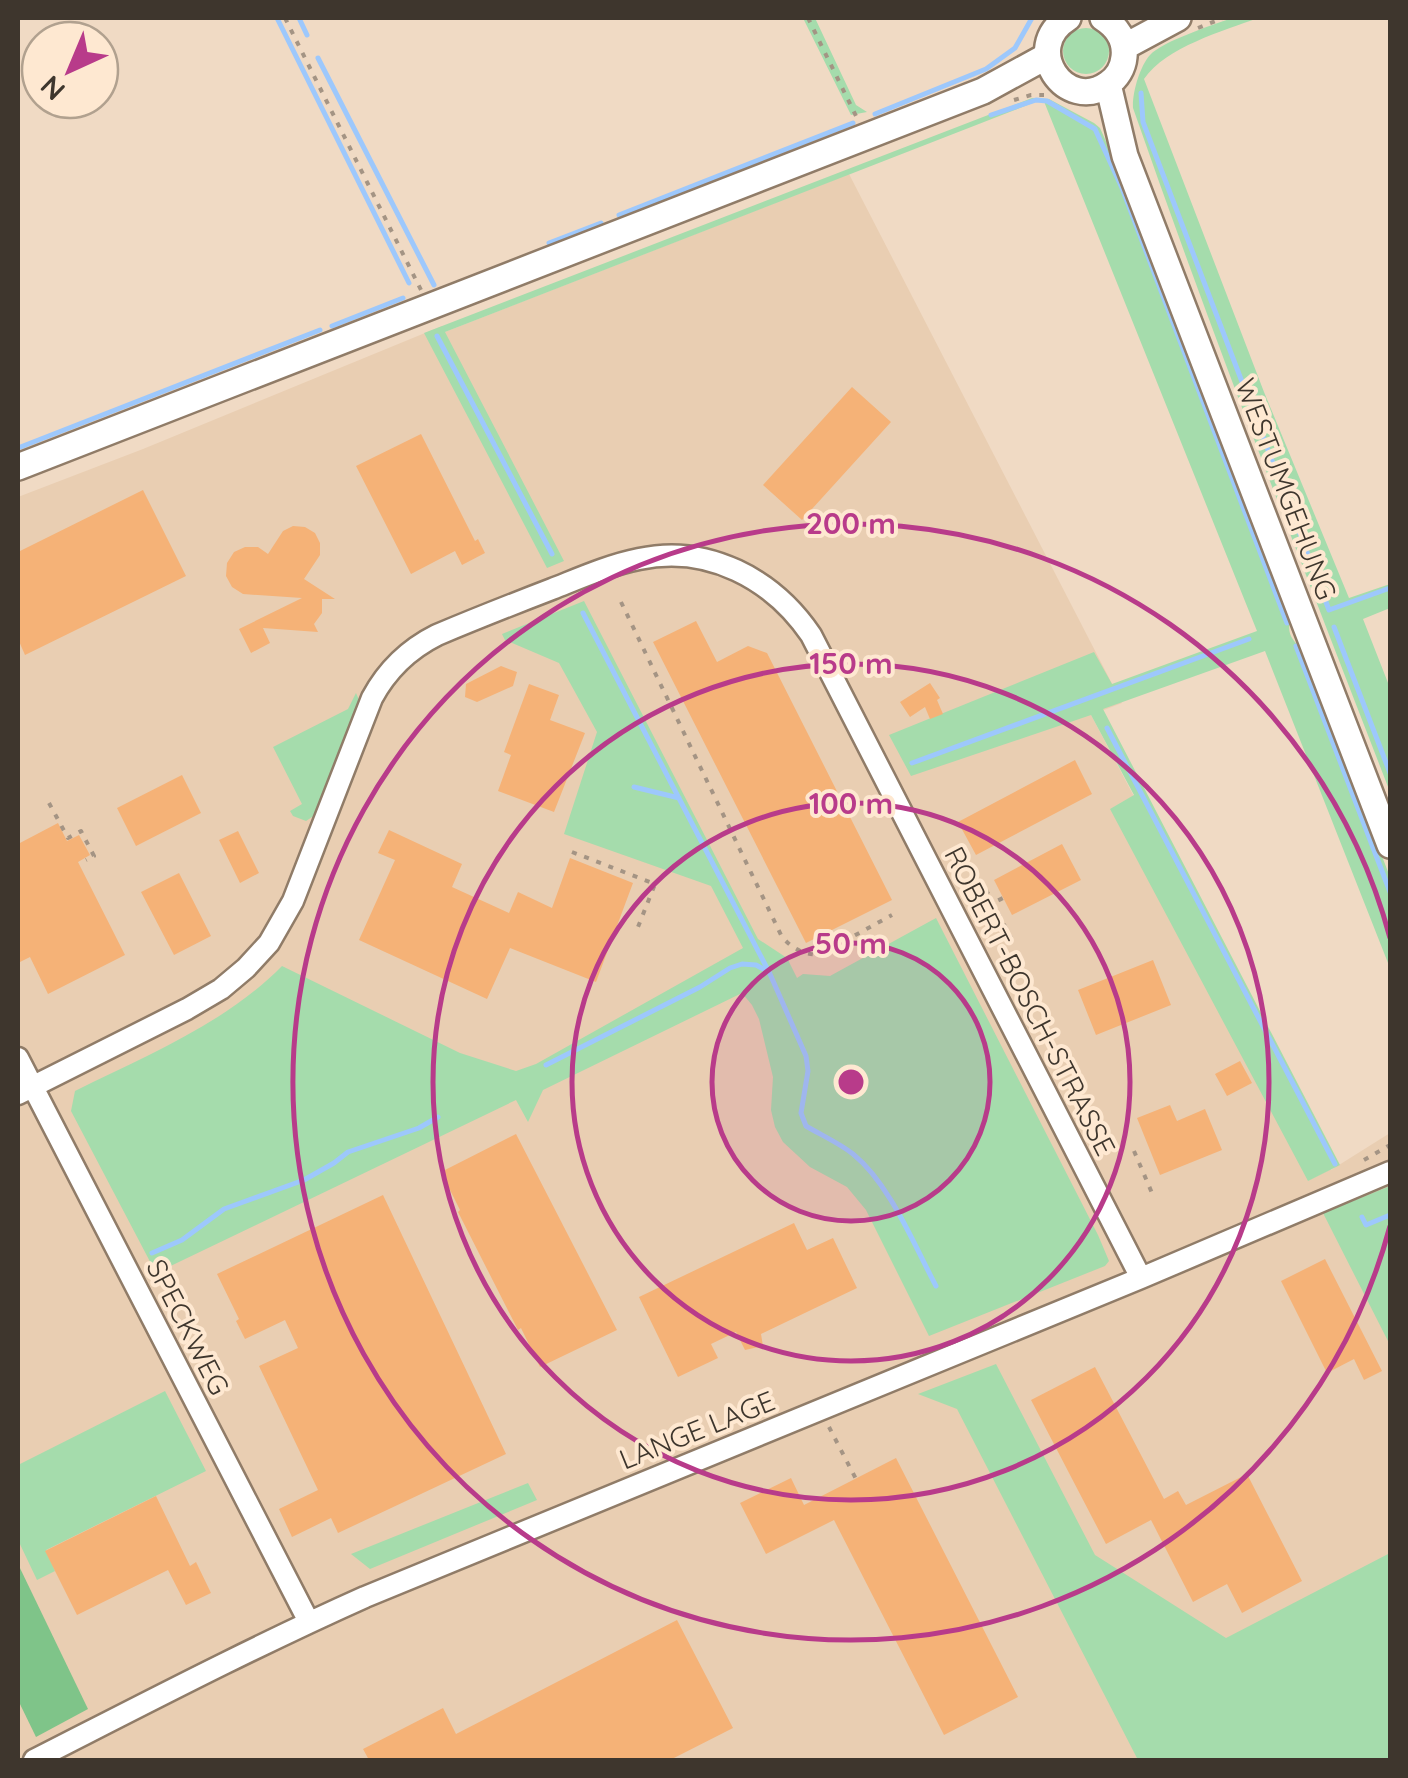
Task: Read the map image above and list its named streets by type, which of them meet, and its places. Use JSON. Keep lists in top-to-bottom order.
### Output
{
  "streets": {
    "main road": ["WESTUMGEHUNG"],
    "street": ["ROBERT-BOSCH-STRASSE", "SPECKWEG", "LANGE LAGE"]
  },
  "crossings": [
    ["ROBERT-BOSCH-STRASSE", "SPECKWEG"],
    ["ROBERT-BOSCH-STRASSE", "LANGE LAGE"],
    ["SPECKWEG", "LANGE LAGE"]
  ],
  "north": "bottom left",
  "rings": [
    "200 m",
    "150 m",
    "100 m",
    "50 m"
  ]
}
